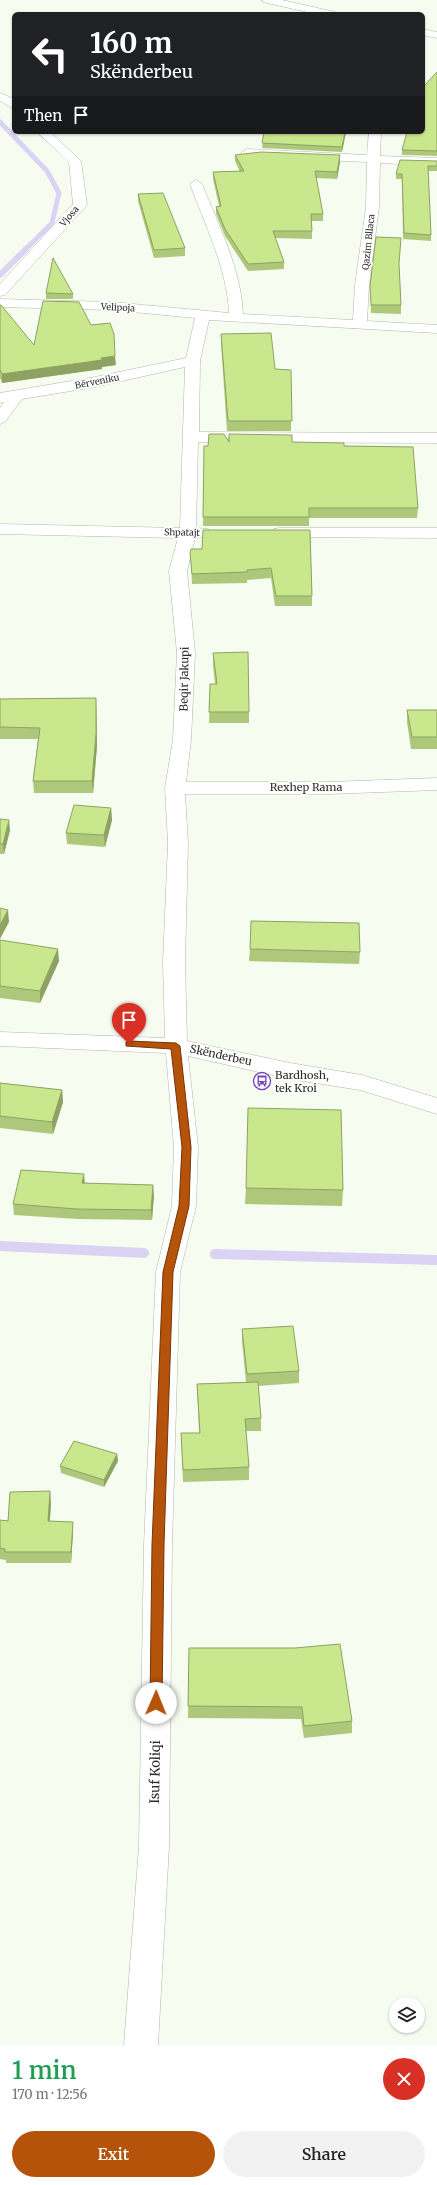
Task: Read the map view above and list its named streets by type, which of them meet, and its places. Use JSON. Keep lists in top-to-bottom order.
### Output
{
  "streets": {
    "street": [
      "Vjosa",
      "Qazim Bllaca",
      "Velipoja",
      "Bërveniku",
      "Shpatajt",
      "Beqir Jakupi",
      "Rexhep Rama",
      "Skënderbeu",
      "Isuf Koliqi"
    ]
  },
  "crossings": [
    ["Qazim Bllaca", "Velipoja"],
    ["Velipoja", "Beqir Jakupi"],
    ["Bërveniku", "Beqir Jakupi"],
    ["Shpatajt", "Beqir Jakupi"],
    ["Beqir Jakupi", "Rexhep Rama"],
    ["Beqir Jakupi", "Skënderbeu"],
    ["Beqir Jakupi", "Isuf Koliqi"],
    ["Skënderbeu", "Isuf Koliqi"]
  ],
  "places": {
    "bus stop": ["Bardhosh, tek Kroi"]
  },
  "page": {
    "turn": ["160 m", "Skënderbeu"],
    "then": "Then",
    "heading": ["1 min", "170 m · 12:56"],
    "buttons": ["Exit", "Share"]
  }
}
